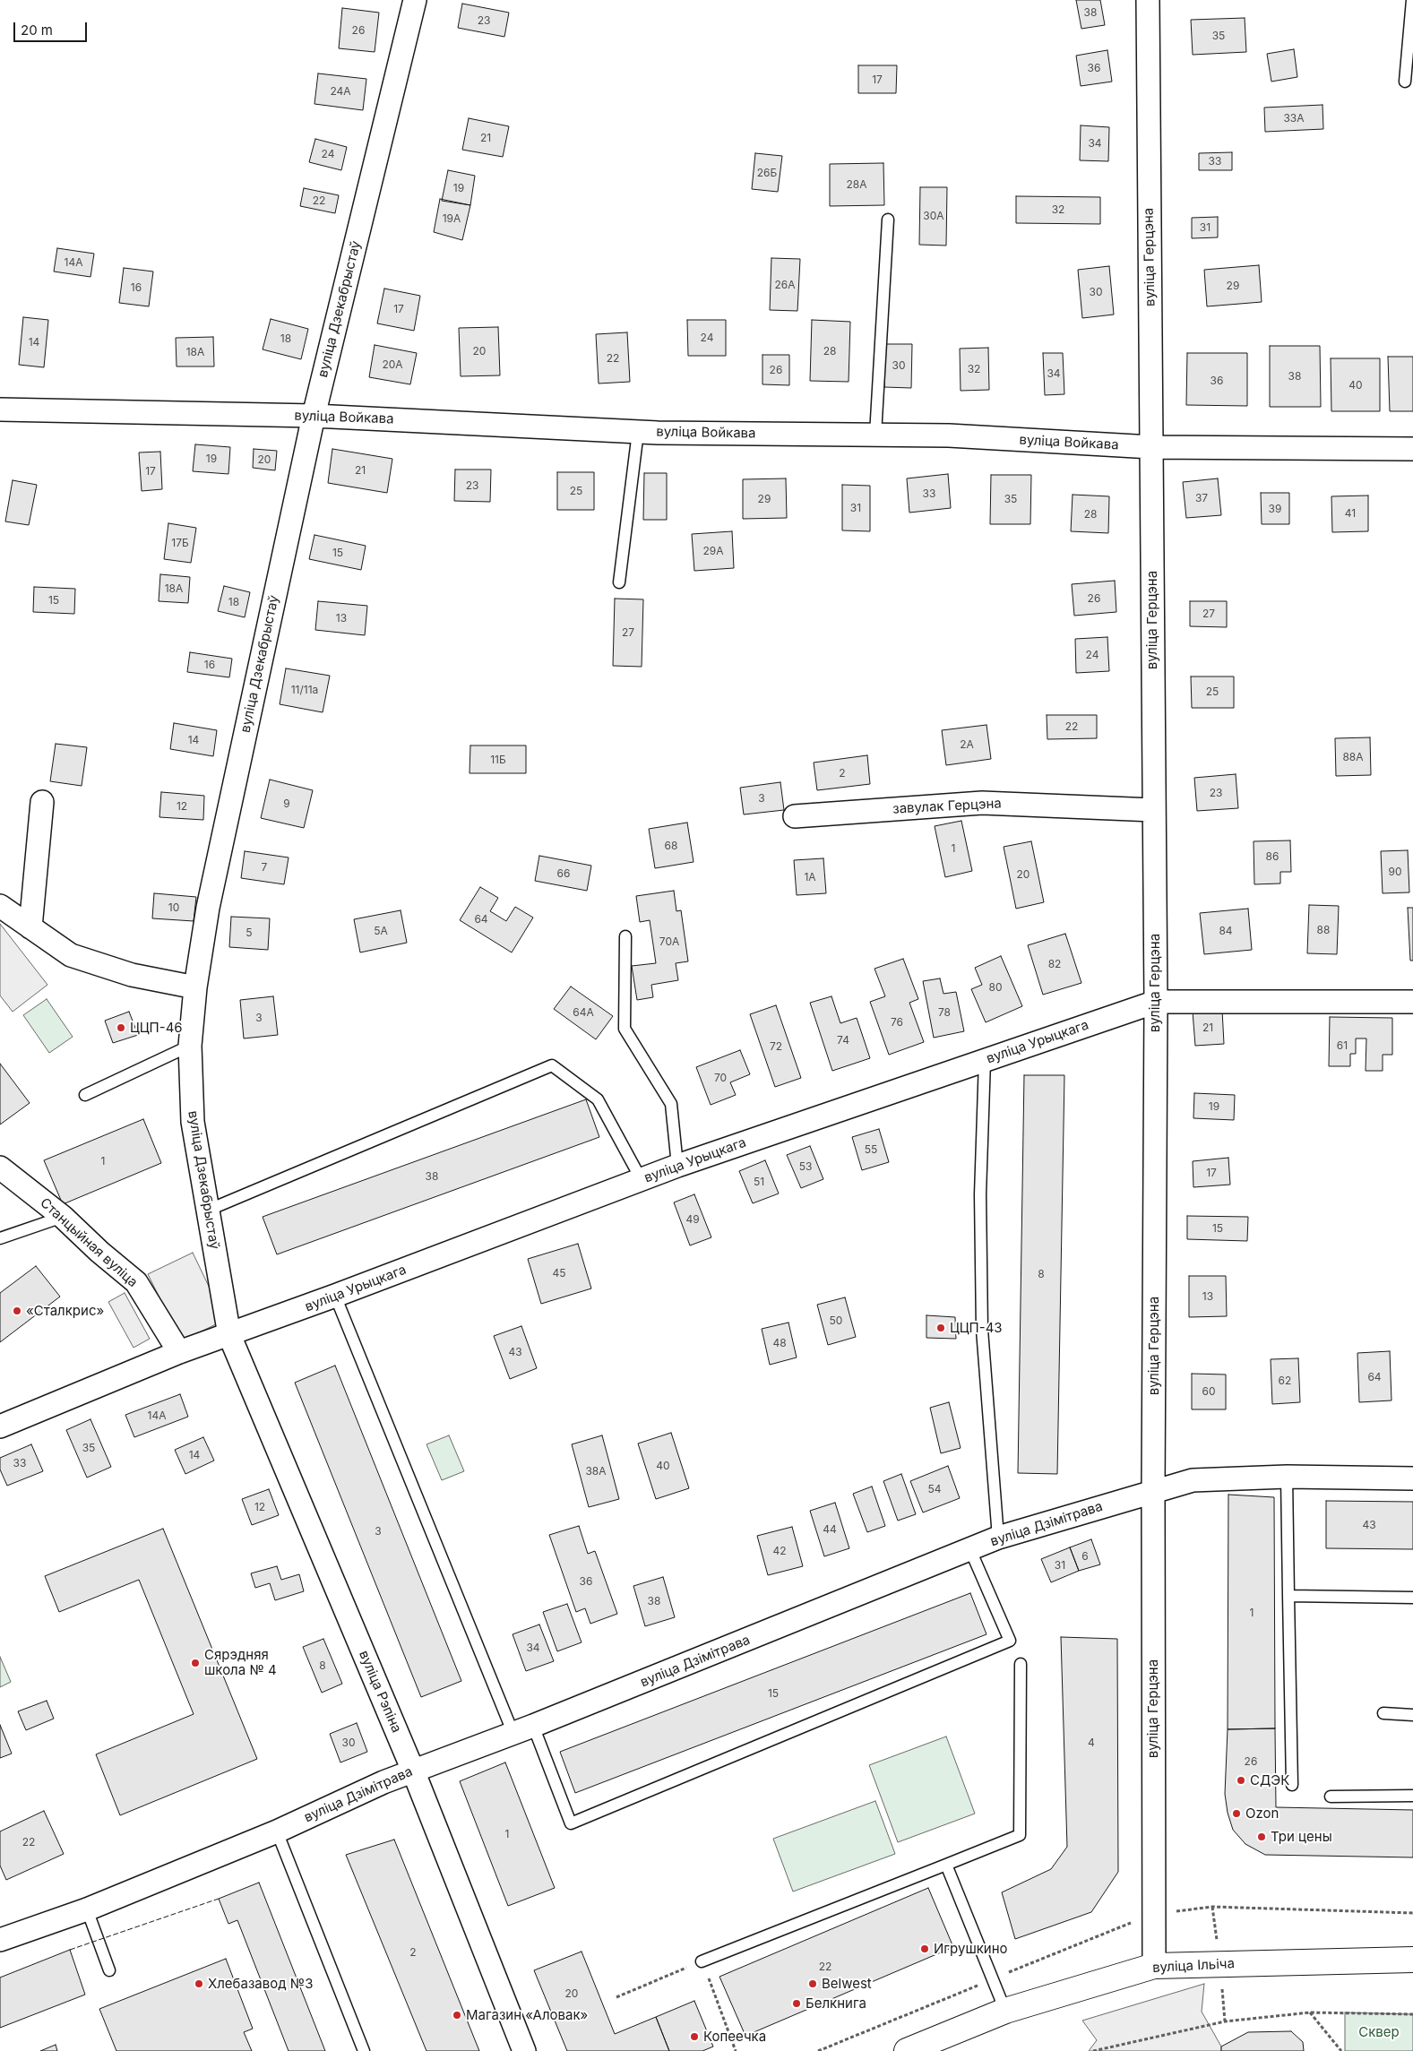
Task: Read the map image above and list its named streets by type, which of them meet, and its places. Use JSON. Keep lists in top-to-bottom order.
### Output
{
  "streets": {
    "main road": ["вуліца Ільіча"],
    "street": [
      "вуліца Герцэна",
      "вуліца Дзекабрыстаў",
      "вуліца Войкава",
      "завулак Герцэна",
      "вуліца Урыцкага",
      "Станцыйная вуліца",
      "вуліца Дзімітрава",
      "вуліца Рэпіна"
    ]
  },
  "crossings": [
    ["вуліца Герцэна", "вуліца Войкава"],
    ["вуліца Герцэна", "завулак Герцэна"],
    ["вуліца Герцэна", "вуліца Урыцкага"],
    ["вуліца Герцэна", "вуліца Дзімітрава"],
    ["вуліца Герцэна", "вуліца Ільіча"],
    ["вуліца Дзекабрыстаў", "вуліца Войкава"],
    ["вуліца Дзекабрыстаў", "вуліца Урыцкага"],
    ["вуліца Дзекабрыстаў", "вуліца Рэпіна"],
    ["вуліца Урыцкага", "Станцыйная вуліца"],
    ["вуліца Урыцкага", "вуліца Рэпіна"],
    ["вуліца Дзімітрава", "вуліца Рэпіна"]
  ],
  "parks": ["Сквер"],
  "places": [
    "ЦЦП-46",
    "«Сталкрис»",
    "ЦЦП-43",
    "Сярэдняя школа № 4",
    "СДЭК",
    "Ozon",
    "Три цены",
    "Игрушкино",
    "Хлебазавод №3",
    "Belwest",
    "Белкнига",
    "Магазин «Аловак»",
    "Копеечка"
  ],
  "house_numbers": [
    "38",
    "23",
    "26",
    "35",
    "36",
    "17",
    "24А",
    "33А",
    "21",
    "34",
    "24",
    "33",
    "26Б",
    "28А",
    "19",
    "22",
    "32",
    "30А",
    "19А",
    "31",
    "14А",
    "26А",
    "29",
    "16",
    "30",
    "17",
    "24",
    "18",
    "14",
    "20",
    "28",
    "18А",
    "22",
    "20А",
    "30",
    "32",
    "26",
    "34",
    "38",
    "36",
    "40",
    "19",
    "20",
    "21",
    "17",
    "23",
    "25",
    "33",
    "37",
    "29",
    "35",
    "31",
    "39",
    "41",
    "28",
    "17Б",
    "29А",
    "15",
    "18А",
    "26",
    "15",
    "18",
    "27",
    "13",
    "27",
    "24",
    "16",
    "11/11а",
    "25",
    "22",
    "14",
    "2А",
    "88А",
    "11Б",
    "2",
    "23",
    "3",
    "9",
    "12",
    "68",
    "1",
    "86",
    "7",
    "90",
    "66",
    "20",
    "1А",
    "10",
    "64",
    "88",
    "5А",
    "84",
    "5",
    "70А",
    "82",
    "80",
    "64А",
    "78",
    "3",
    "76",
    "21",
    "74",
    "61",
    "72",
    "70",
    "19",
    "55",
    "1",
    "53",
    "17",
    "38",
    "51",
    "49",
    "15",
    "45",
    "8",
    "13",
    "50",
    "48",
    "43",
    "64",
    "62",
    "60",
    "14А",
    "35",
    "14",
    "33",
    "40",
    "38А",
    "54",
    "12",
    "43",
    "44",
    "3",
    "42",
    "6",
    "31",
    "36",
    "38",
    "1",
    "34",
    "8",
    "15",
    "30",
    "4",
    "26",
    "1",
    "22",
    "2",
    "22",
    "20"
  ],
  "scale_bar": "20 m"
}
